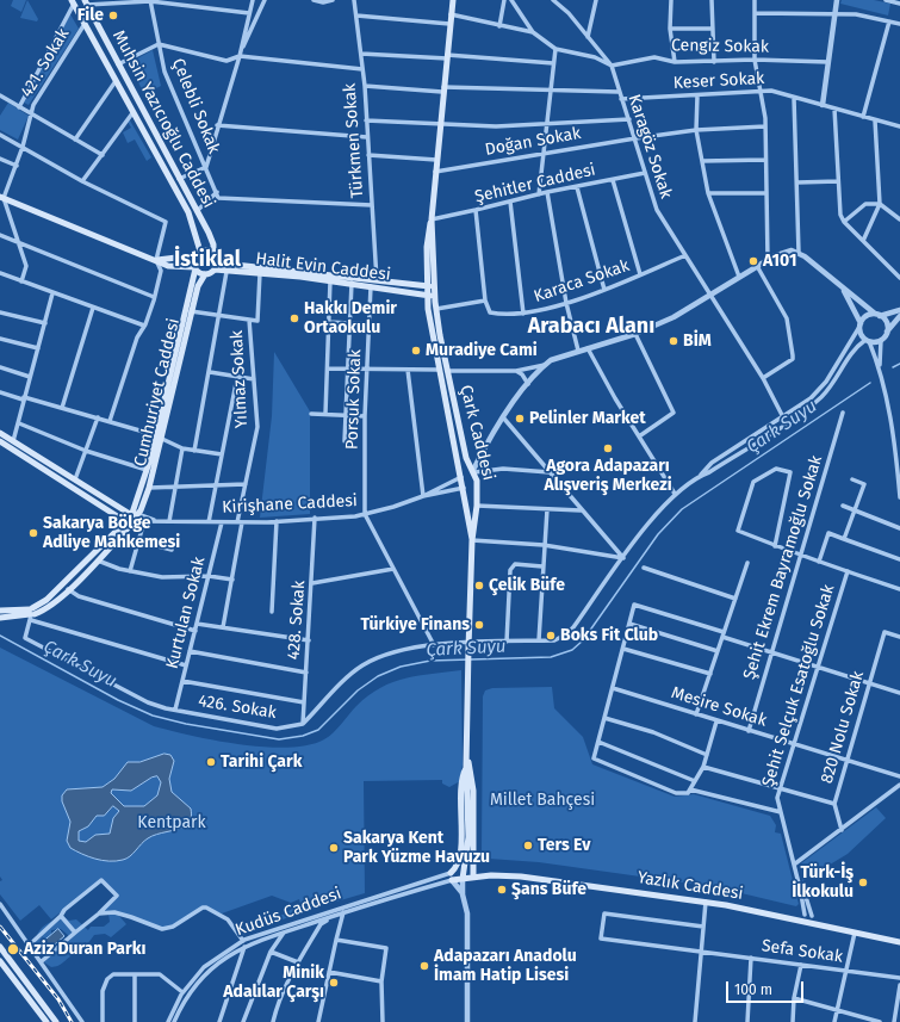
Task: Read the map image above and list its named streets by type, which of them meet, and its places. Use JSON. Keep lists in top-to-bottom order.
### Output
{
  "streets": {
    "main road": [
      "Muhsin Yazıcıoğlu Caddesi",
      "Halit Evin Caddesi",
      "Cumhuriyet Caddesi",
      "Çark Caddesi",
      "Kirişhane Caddesi",
      "Yazlık Caddesi"
    ],
    "street": [
      "Cengiz Sokak",
      "421. Sokak",
      "Keser Sokak",
      "Çelebli Sokak",
      "Türkmen Sokak",
      "Doğan Sokak",
      "Karagöz Sokak",
      "Şehitler Caddesi",
      "Karaca Sokak",
      "Yılmaz Sokak",
      "Porsuk Sokak",
      "Şehit Ekrem Bayramoğlu Sokak",
      "Kurtulan Sokak",
      "428. Sokak",
      "Şehit Selçuk Esatoğlu Sokak",
      "426. Sokak",
      "Mesire Sokak",
      "820 Nolu Sokak",
      "Kudüs Caddesi",
      "Sefa Sokak"
    ]
  },
  "crossings": [
    ["Cengiz Sokak", "Karagöz Sokak"],
    ["421. Sokak", "Muhsin Yazıcıoğlu Caddesi"],
    ["Keser Sokak", "Karagöz Sokak"],
    ["Muhsin Yazıcıoğlu Caddesi", "Halit Evin Caddesi"],
    ["Muhsin Yazıcıoğlu Caddesi", "Cumhuriyet Caddesi"],
    ["Türkmen Sokak", "Halit Evin Caddesi"],
    ["Türkmen Sokak", "Porsuk Sokak"],
    ["Doğan Sokak", "Karagöz Sokak"],
    ["Doğan Sokak", "Çark Caddesi"],
    ["Karagöz Sokak", "Şehitler Caddesi"],
    ["Karagöz Sokak", "Karaca Sokak"],
    ["Şehitler Caddesi", "Çark Caddesi"],
    ["Halit Evin Caddesi", "Cumhuriyet Caddesi"],
    ["Halit Evin Caddesi", "Porsuk Sokak"],
    ["Halit Evin Caddesi", "Çark Caddesi"],
    ["Yılmaz Sokak", "Kirişhane Caddesi"],
    ["Cumhuriyet Caddesi", "Kirişhane Caddesi"],
    ["Porsuk Sokak", "Kirişhane Caddesi"],
    ["Çark Caddesi", "Kirişhane Caddesi"],
    ["Çark Caddesi", "Yazlık Caddesi"],
    ["Kirişhane Caddesi", "Kurtulan Sokak"],
    ["Kirişhane Caddesi", "428. Sokak"],
    ["Şehit Ekrem Bayramoğlu Sokak", "Mesire Sokak"],
    ["Kurtulan Sokak", "426. Sokak"],
    ["428. Sokak", "426. Sokak"],
    ["Şehit Selçuk Esatoğlu Sokak", "Mesire Sokak"],
    ["Mesire Sokak", "820 Nolu Sokak"]
  ],
  "districts": ["İstiklal", "Arabacı Alanı"],
  "water": ["Çark Suyu"],
  "parks": ["Millet Bahçesi", "Kentpark"],
  "places": [
    "File",
    "A101",
    "Hakkı Demir Ortaokulu",
    "BİM",
    "Muradiye Cami",
    "Pelinler Market",
    "Agora Adapazarı Alışveriş Merkezi",
    "Sakarya Bölge Adliye Mahkemesi",
    "Çelik Büfe",
    "Türkiye Finans",
    "Boks Fit Club",
    "Tarihi Çark",
    "Ters Ev",
    "Sakarya Kent Park Yüzme Havuzu",
    "Türk-İş İlkokulu",
    "Şans Büfe",
    "Aziz Duran Parkı",
    "Adapazarı Anadolu İmam Hatip Lisesi",
    "Minik Adalılar Çarşı"
  ],
  "scale_bar": "100 m"
}
